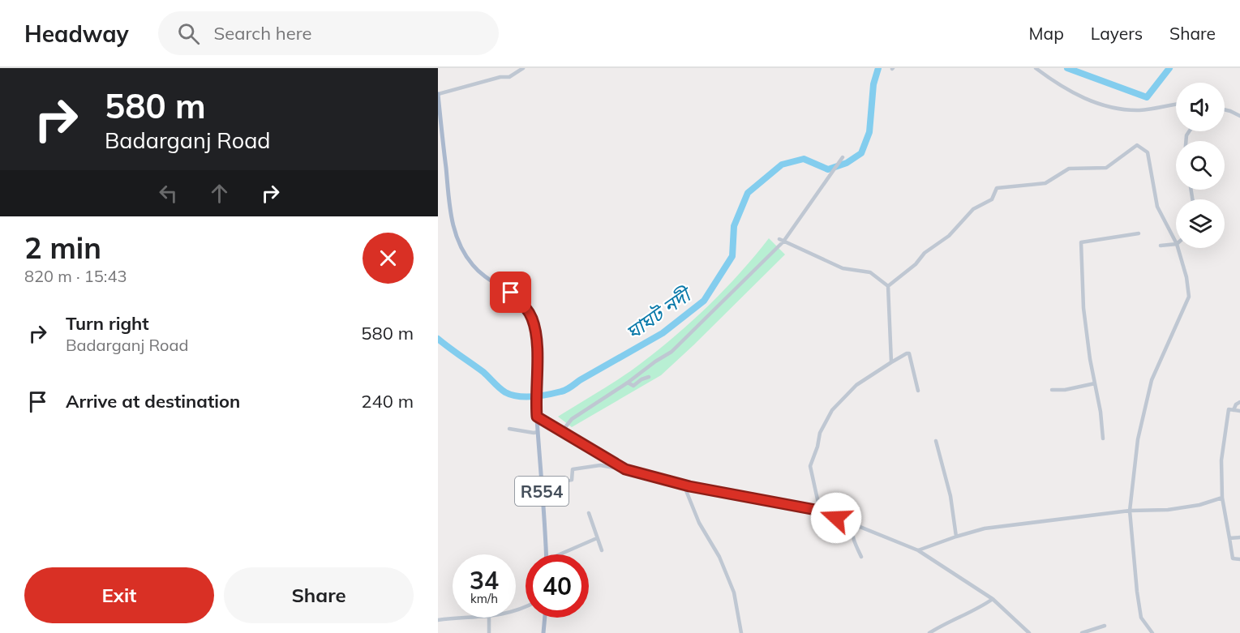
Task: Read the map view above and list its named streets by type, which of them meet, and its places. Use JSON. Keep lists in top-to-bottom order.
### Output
{
  "streets": {
    "main road": ["R554"]
  },
  "water": ["ঘাঘট নদী"],
  "page": {
    "header": "Headway",
    "search": "Search here",
    "nav": ["Map", "Layers", "Share"],
    "turn": ["580 m", "Badarganj Road"],
    "heading": ["2 min", "820 m · 15:43"],
    "list": [
      {
        "name": "Turn right",
        "note": "Badarganj Road",
        "value": "580 m"
      },
      {
        "name": "Arrive at destination",
        "value": "240 m"
      }
    ],
    "speed": "34 km/h",
    "limit": "40",
    "buttons": ["Exit", "Share"]
  }
}
